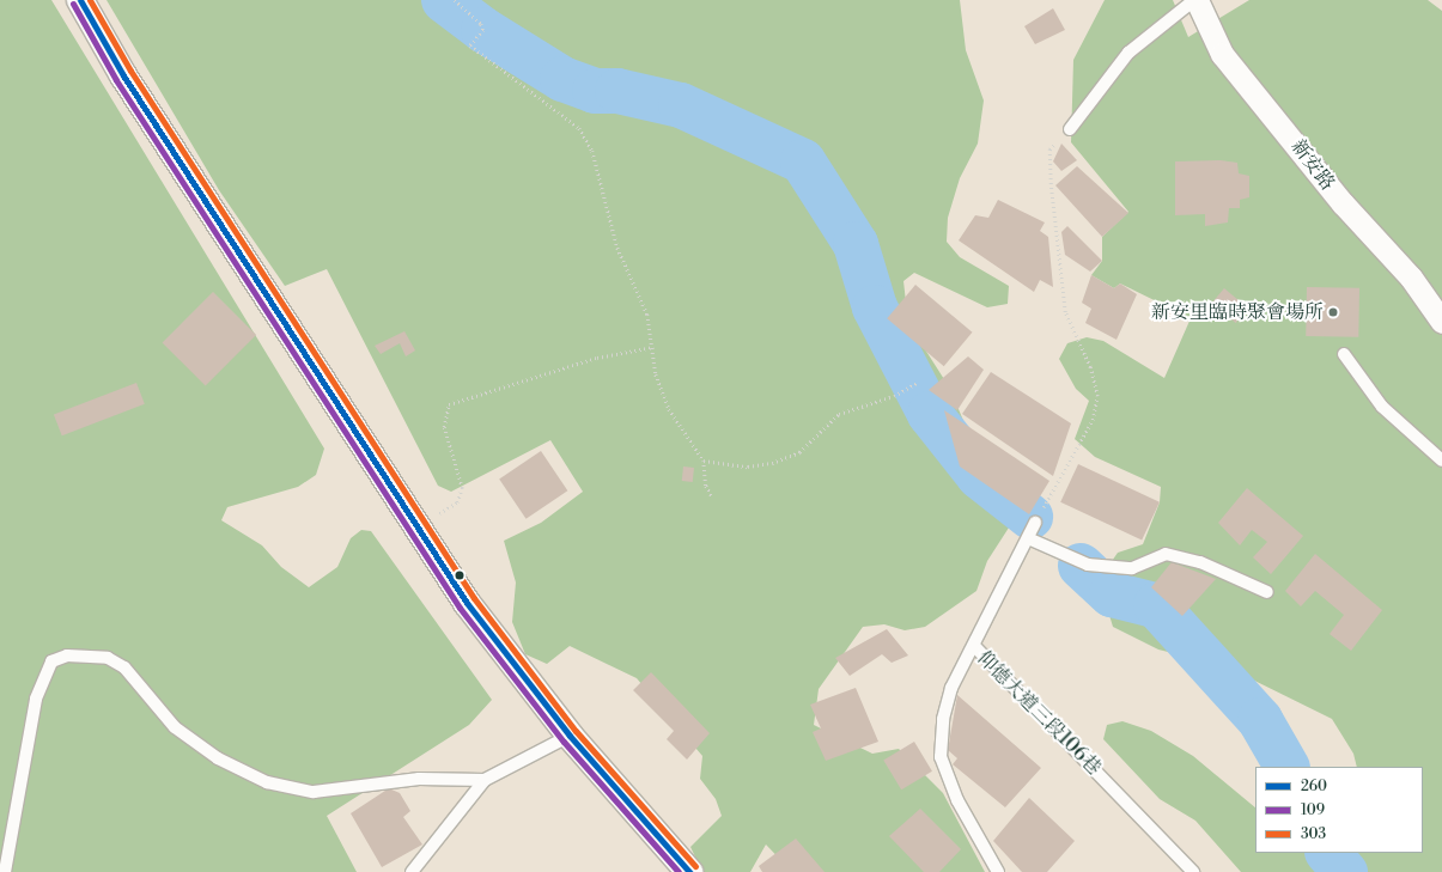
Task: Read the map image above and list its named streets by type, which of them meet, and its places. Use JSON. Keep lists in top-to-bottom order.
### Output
{
  "streets": {
    "street": ["新安路"],
    "lane": ["仰德大道三段106巷"]
  },
  "places": ["新安里臨時聚會場所"],
  "lines": ["transit line 260", "transit line 303", "transit line 109"],
  "legend": ["260", "109", "303"]
}
